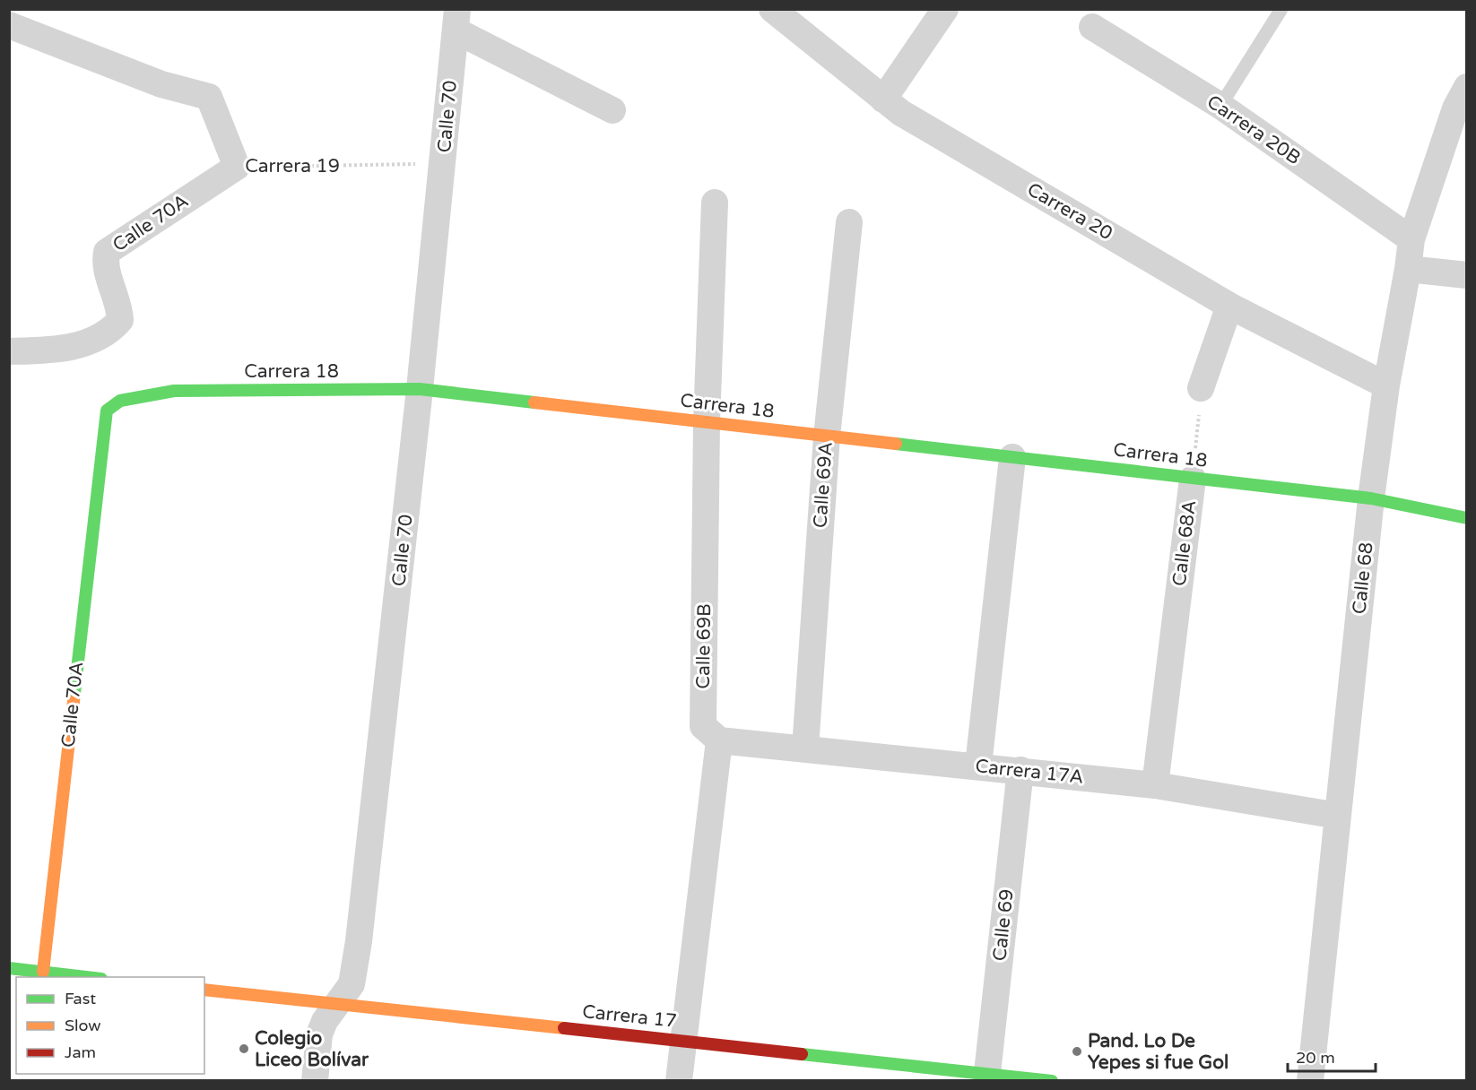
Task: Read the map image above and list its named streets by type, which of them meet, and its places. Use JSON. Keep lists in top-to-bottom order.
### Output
{
  "streets": {
    "street": [
      "Calle 70",
      "Carrera 20B",
      "Carrera 19",
      "Carrera 20",
      "Calle 70A",
      "Carrera 18",
      "Calle 69A",
      "Calle 68A",
      "Calle 68",
      "Calle 69B",
      "Carrera 17A",
      "Calle 69",
      "Carrera 17"
    ]
  },
  "crossings": [
    ["Calle 70", "Carrera 19"],
    ["Calle 70", "Carrera 18"],
    ["Calle 70", "Carrera 17"],
    ["Carrera 20B", "Calle 68"],
    ["Carrera 19", "Calle 70A"],
    ["Carrera 20", "Calle 68"],
    ["Calle 70A", "Carrera 18"],
    ["Carrera 18", "Calle 69A"],
    ["Carrera 18", "Calle 68A"],
    ["Carrera 18", "Calle 68"],
    ["Carrera 18", "Calle 69B"],
    ["Calle 69A", "Carrera 17A"],
    ["Calle 68A", "Carrera 17A"],
    ["Calle 68", "Carrera 17A"],
    ["Calle 69B", "Carrera 17A"],
    ["Carrera 17A", "Calle 69"],
    ["Calle 69", "Carrera 17"]
  ],
  "places": ["Colegio Liceo Bolívar", "Pand. Lo De Yepes si fue Gol"],
  "legend": ["Fast", "Slow", "Jam"],
  "scale_bar": "20 m"
}
